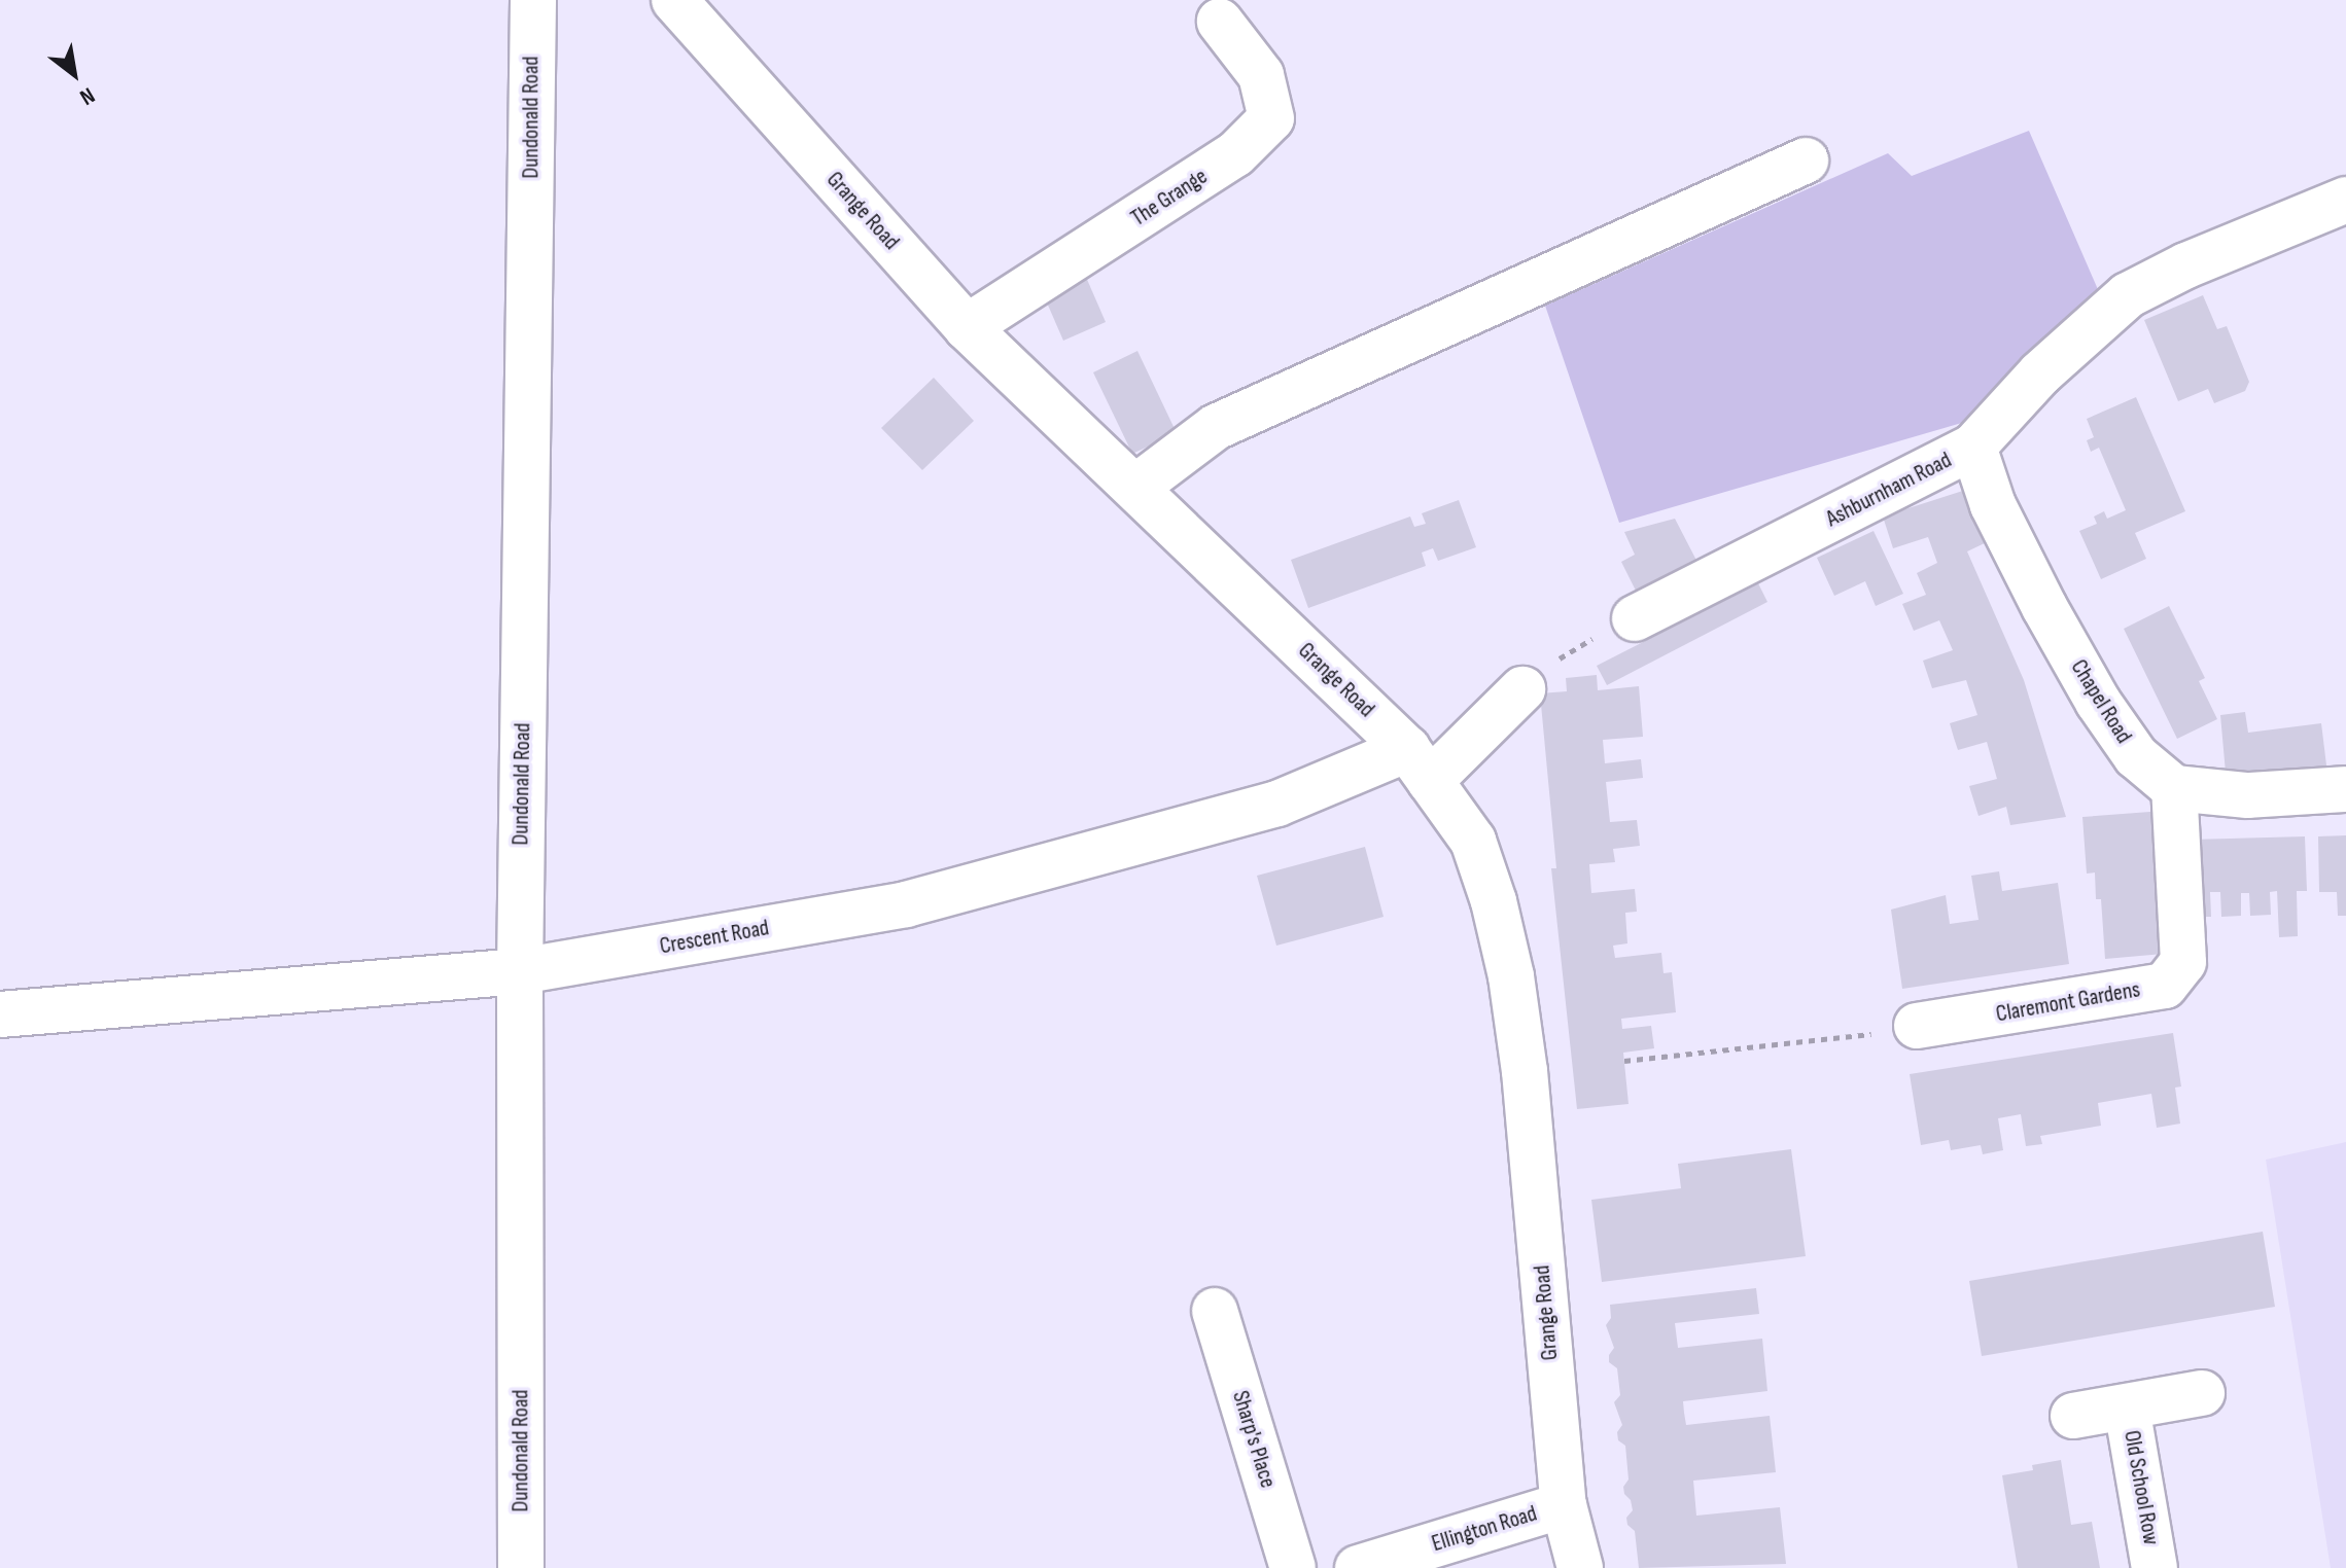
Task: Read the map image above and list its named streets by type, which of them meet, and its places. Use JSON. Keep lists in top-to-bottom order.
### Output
{
  "streets": {
    "street": [
      "Dundonald Road",
      "The Grange",
      "Grange Road",
      "Ashburnham Road",
      "Chapel Road",
      "Crescent Road",
      "Claremont Gardens",
      "Sharp's Place",
      "Old School Row",
      "Ellington Road"
    ]
  },
  "crossings": [
    ["Dundonald Road", "Crescent Road"],
    ["The Grange", "Grange Road"],
    ["Grange Road", "Crescent Road"],
    ["Grange Road", "Ellington Road"],
    ["Ashburnham Road", "Chapel Road"],
    ["Chapel Road", "Claremont Gardens"]
  ],
  "north": "bottom right"
}
